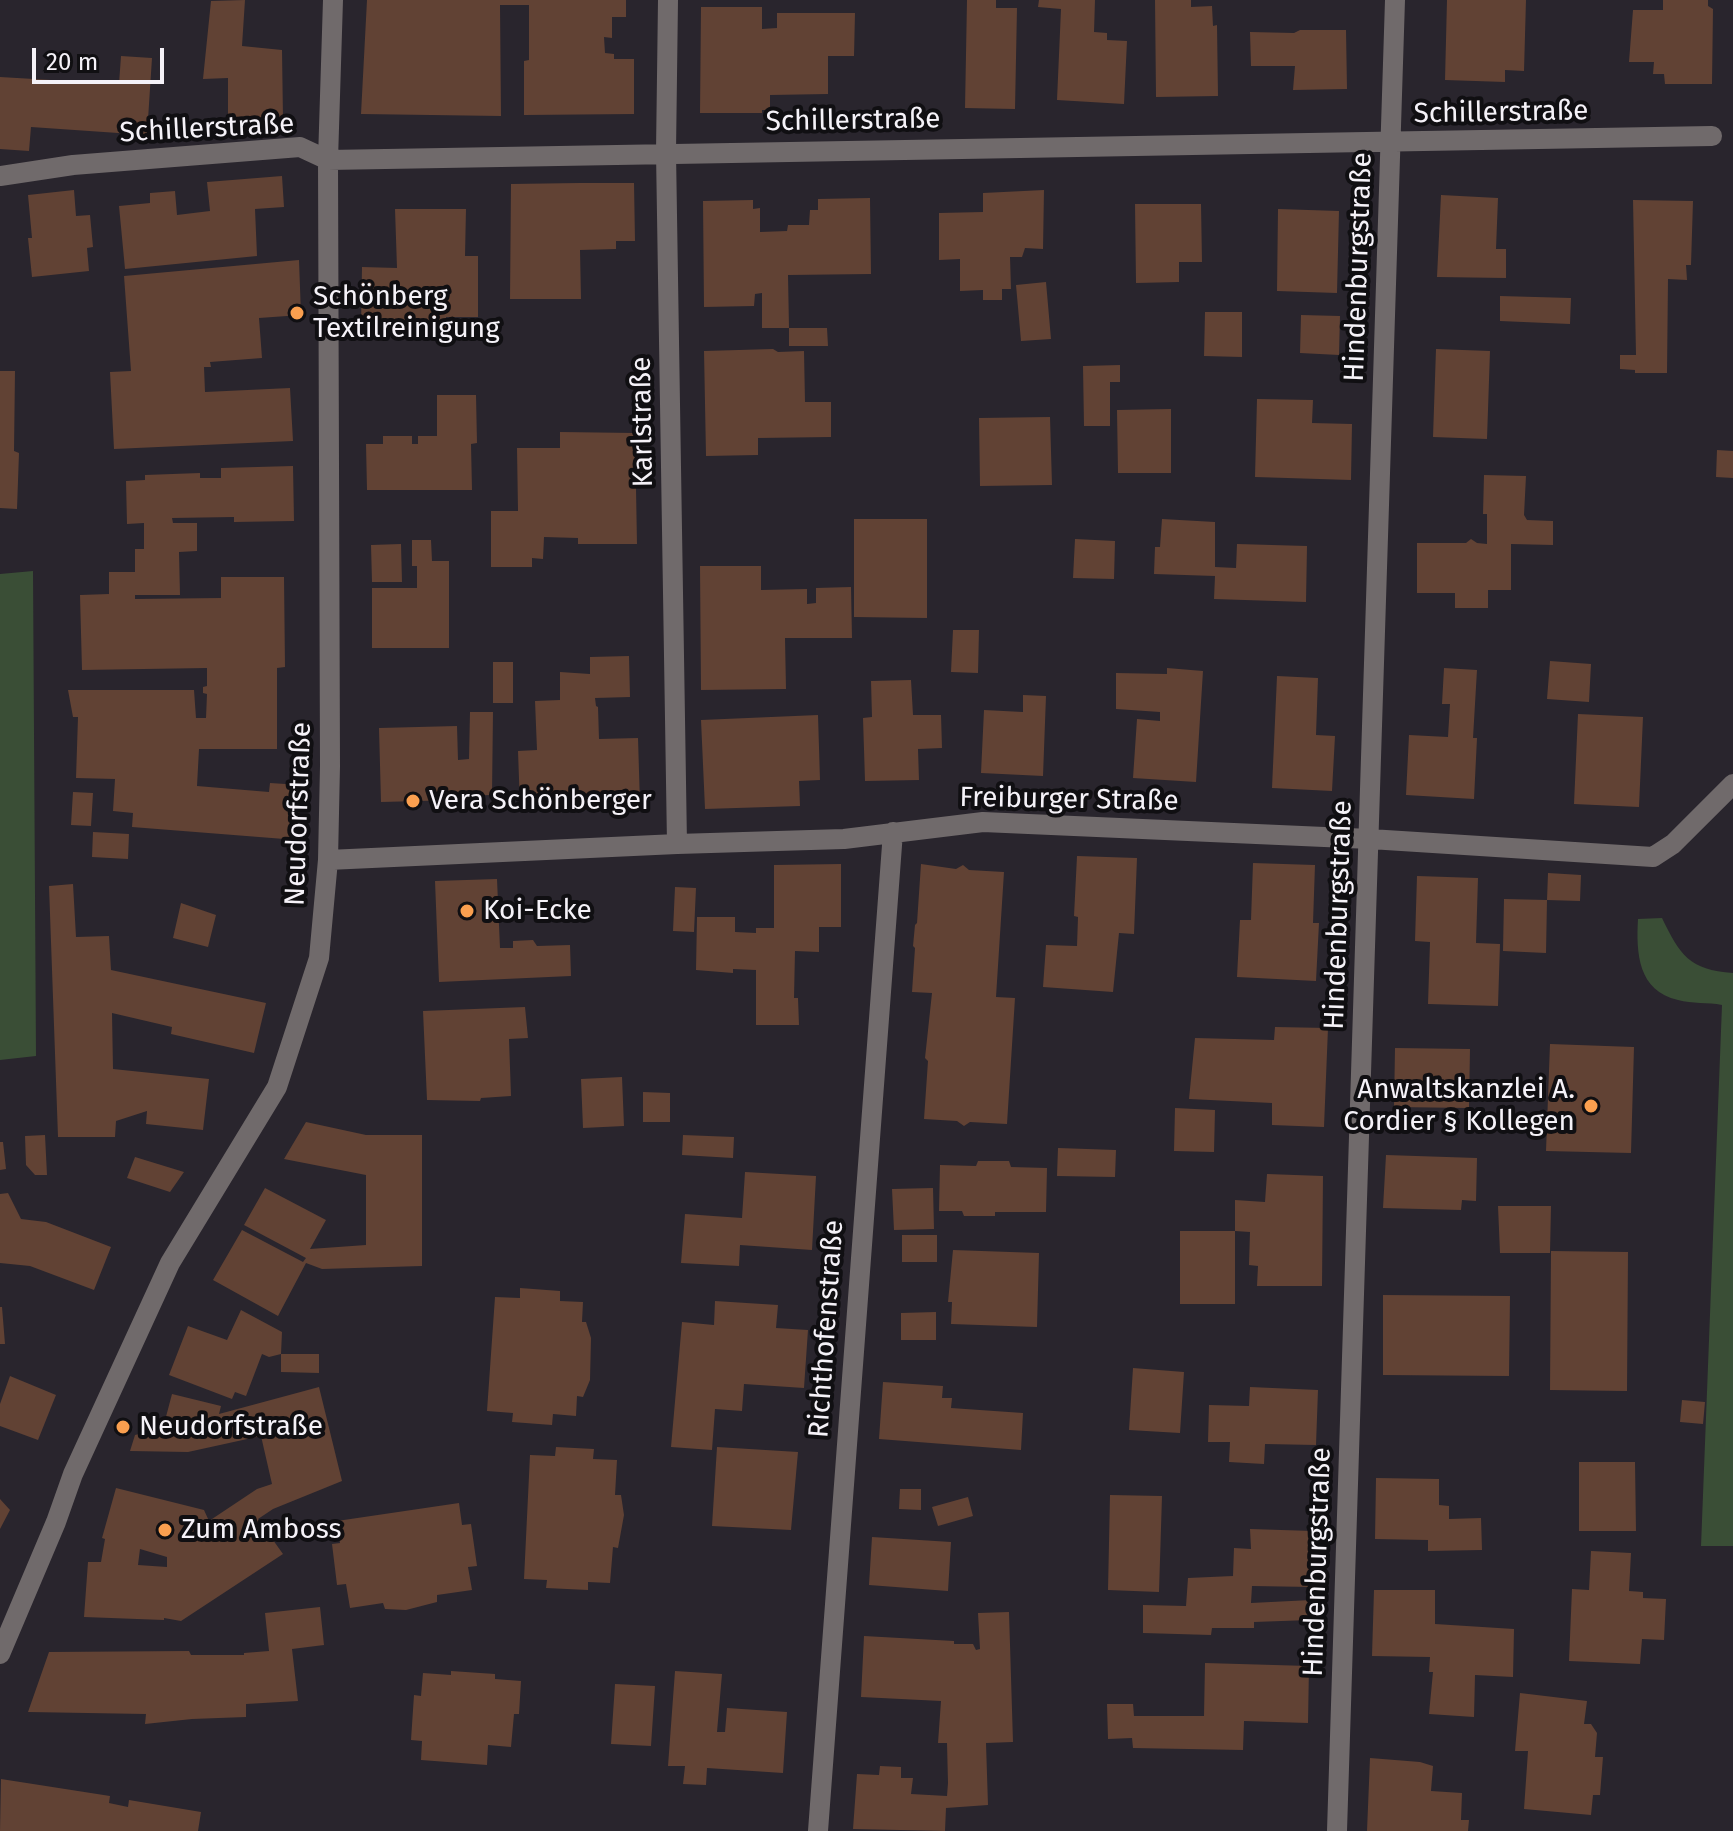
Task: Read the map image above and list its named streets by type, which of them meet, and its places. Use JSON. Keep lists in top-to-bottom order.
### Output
{
  "streets": {
    "street": [
      "Schillerstraße",
      "Hindenburgstraße",
      "Karlstraße",
      "Freiburger Straße",
      "Neudorfstraße",
      "Richthofenstraße"
    ]
  },
  "crossings": [
    ["Schillerstraße", "Hindenburgstraße"],
    ["Schillerstraße", "Karlstraße"],
    ["Schillerstraße", "Neudorfstraße"],
    ["Hindenburgstraße", "Freiburger Straße"],
    ["Karlstraße", "Freiburger Straße"],
    ["Freiburger Straße", "Neudorfstraße"],
    ["Freiburger Straße", "Richthofenstraße"]
  ],
  "places": [
    "Schönberg Textilreinigung",
    "Vera Schönberger",
    "Koi-Ecke",
    "Anwaltskanzlei A. Cordier § Kollegen",
    "Neudorfstraße",
    "Zum Amboss"
  ],
  "scale_bar": "20 m"
}
